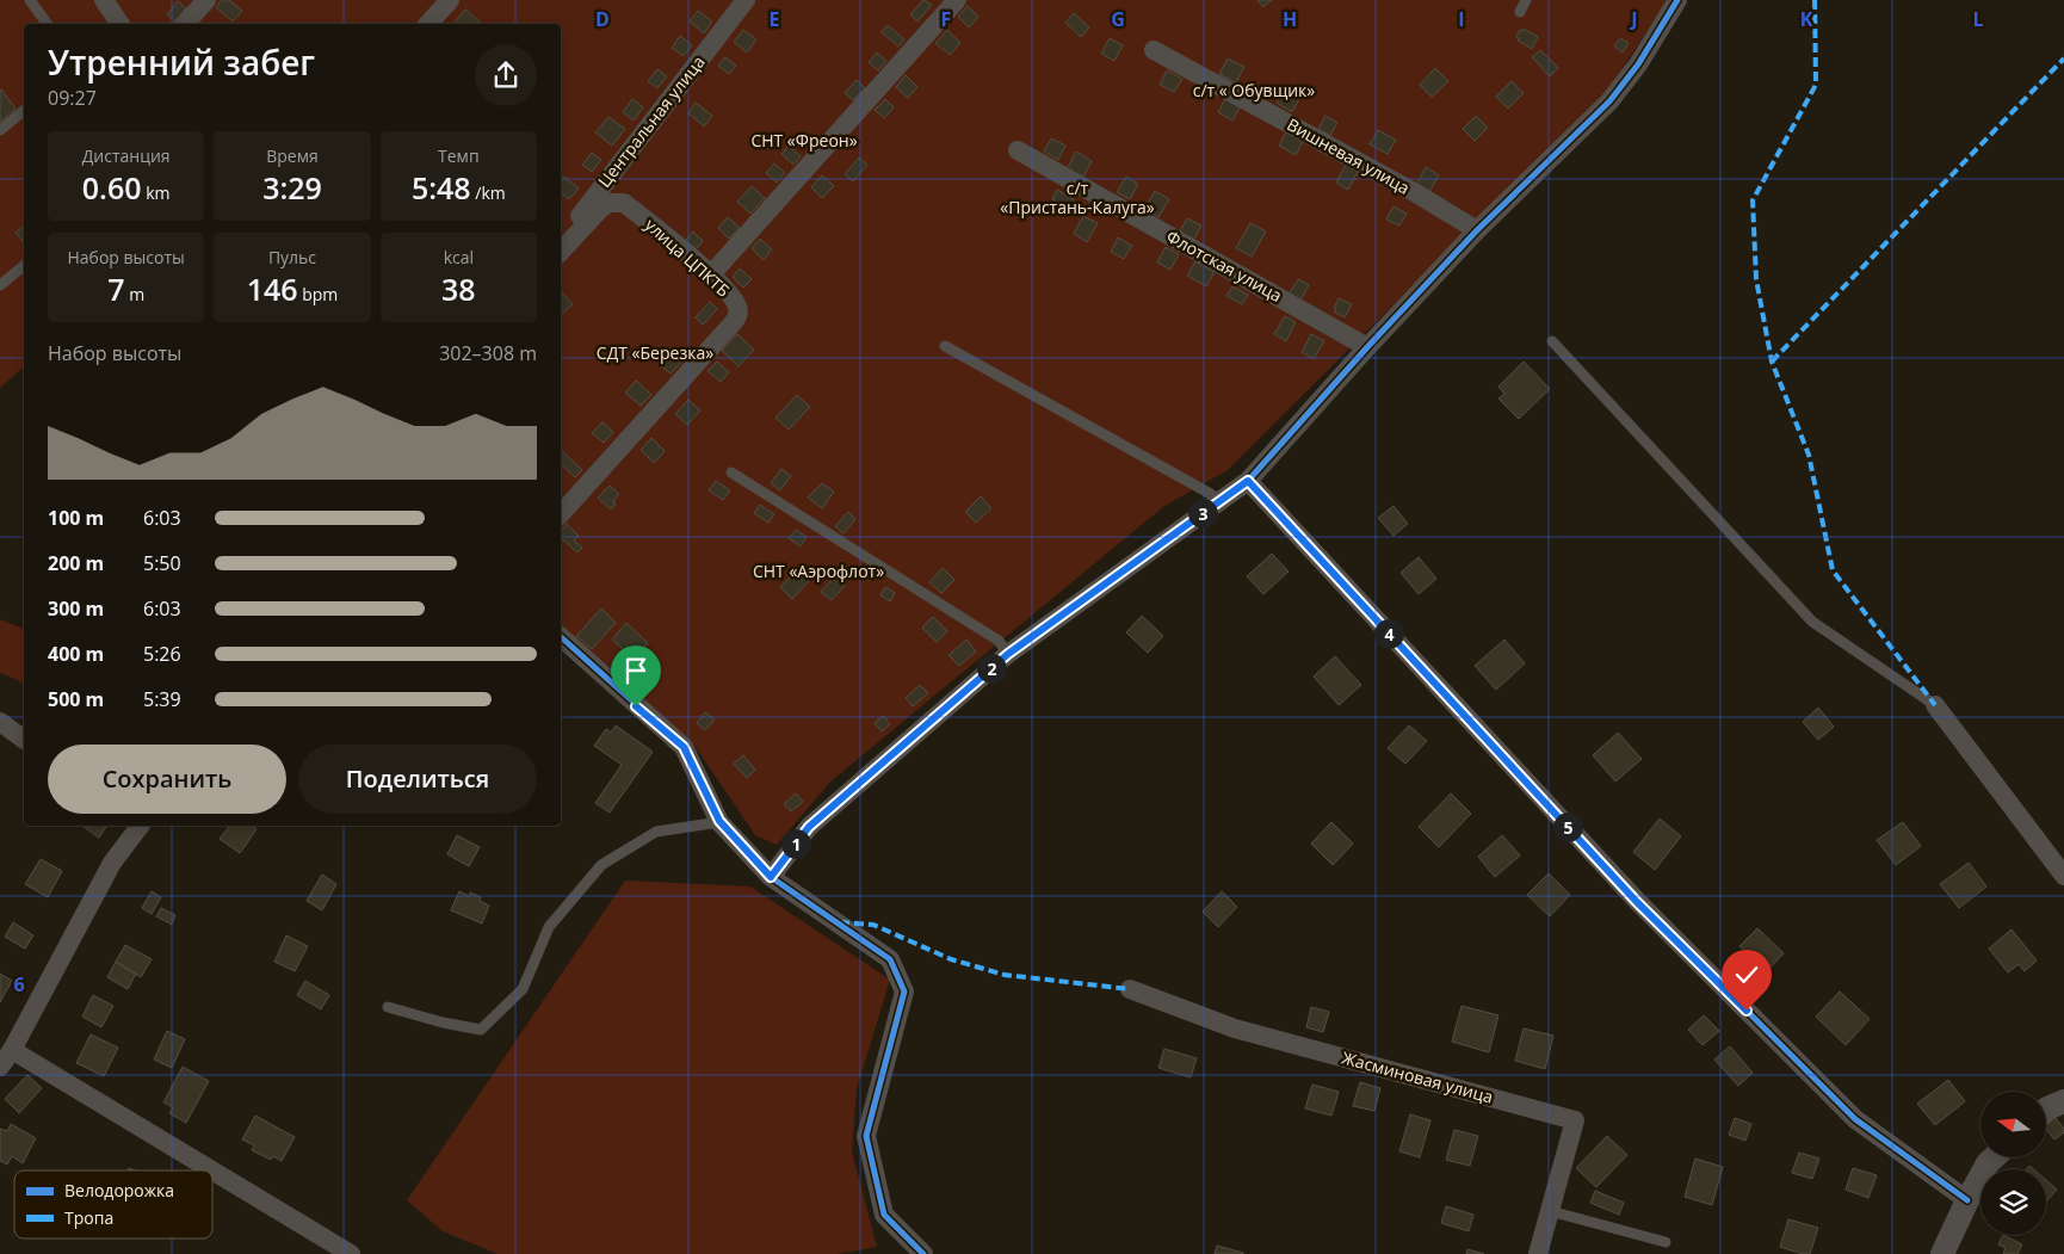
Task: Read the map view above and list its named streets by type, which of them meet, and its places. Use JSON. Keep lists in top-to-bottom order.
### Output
{
  "streets": {
    "street": [
      "Центральная улица",
      "Вишневая улица",
      "улица ЦПКТБ",
      "Флотская улица",
      "Жасминовая улица"
    ]
  },
  "parks": [
    "с/т « Обувщик»",
    "СНТ «Фреон»",
    "с/т «Пристань-Калуга»",
    "СДТ «Березка»",
    "СНТ «Аэрофлот»"
  ],
  "legend": ["Велодорожка", "Тропа"],
  "north": "left",
  "page": {
    "heading": ["Утренний забег", "09:27"],
    "stats": [
      ["Дистанция", "0.60 km"],
      ["Время", "3:29"],
      ["Темп", "5:48 /km"],
      ["Набор высоты", "7 m"],
      ["Пульс", "146 bpm"],
      ["kcal", "38"]
    ],
    "chart": ["Набор высоты", "302–308 m"],
    "list": [
      {
        "name": "100 m",
        "note": "6:03"
      },
      {
        "name": "200 m",
        "note": "5:50"
      },
      {
        "name": "300 m",
        "note": "6:03"
      },
      {
        "name": "400 m",
        "note": "5:26"
      },
      {
        "name": "500 m",
        "note": "5:39"
      }
    ],
    "pins": [
      "3",
      "4",
      "2",
      "5",
      "1"
    ],
    "buttons": ["Сохранить", "Поделиться"]
  },
  "grid": {
    "columns": [
      "D",
      "E",
      "F",
      "G",
      "H",
      "I",
      "J",
      "K",
      "L"
    ],
    "rows": ["6"]
  }
}
